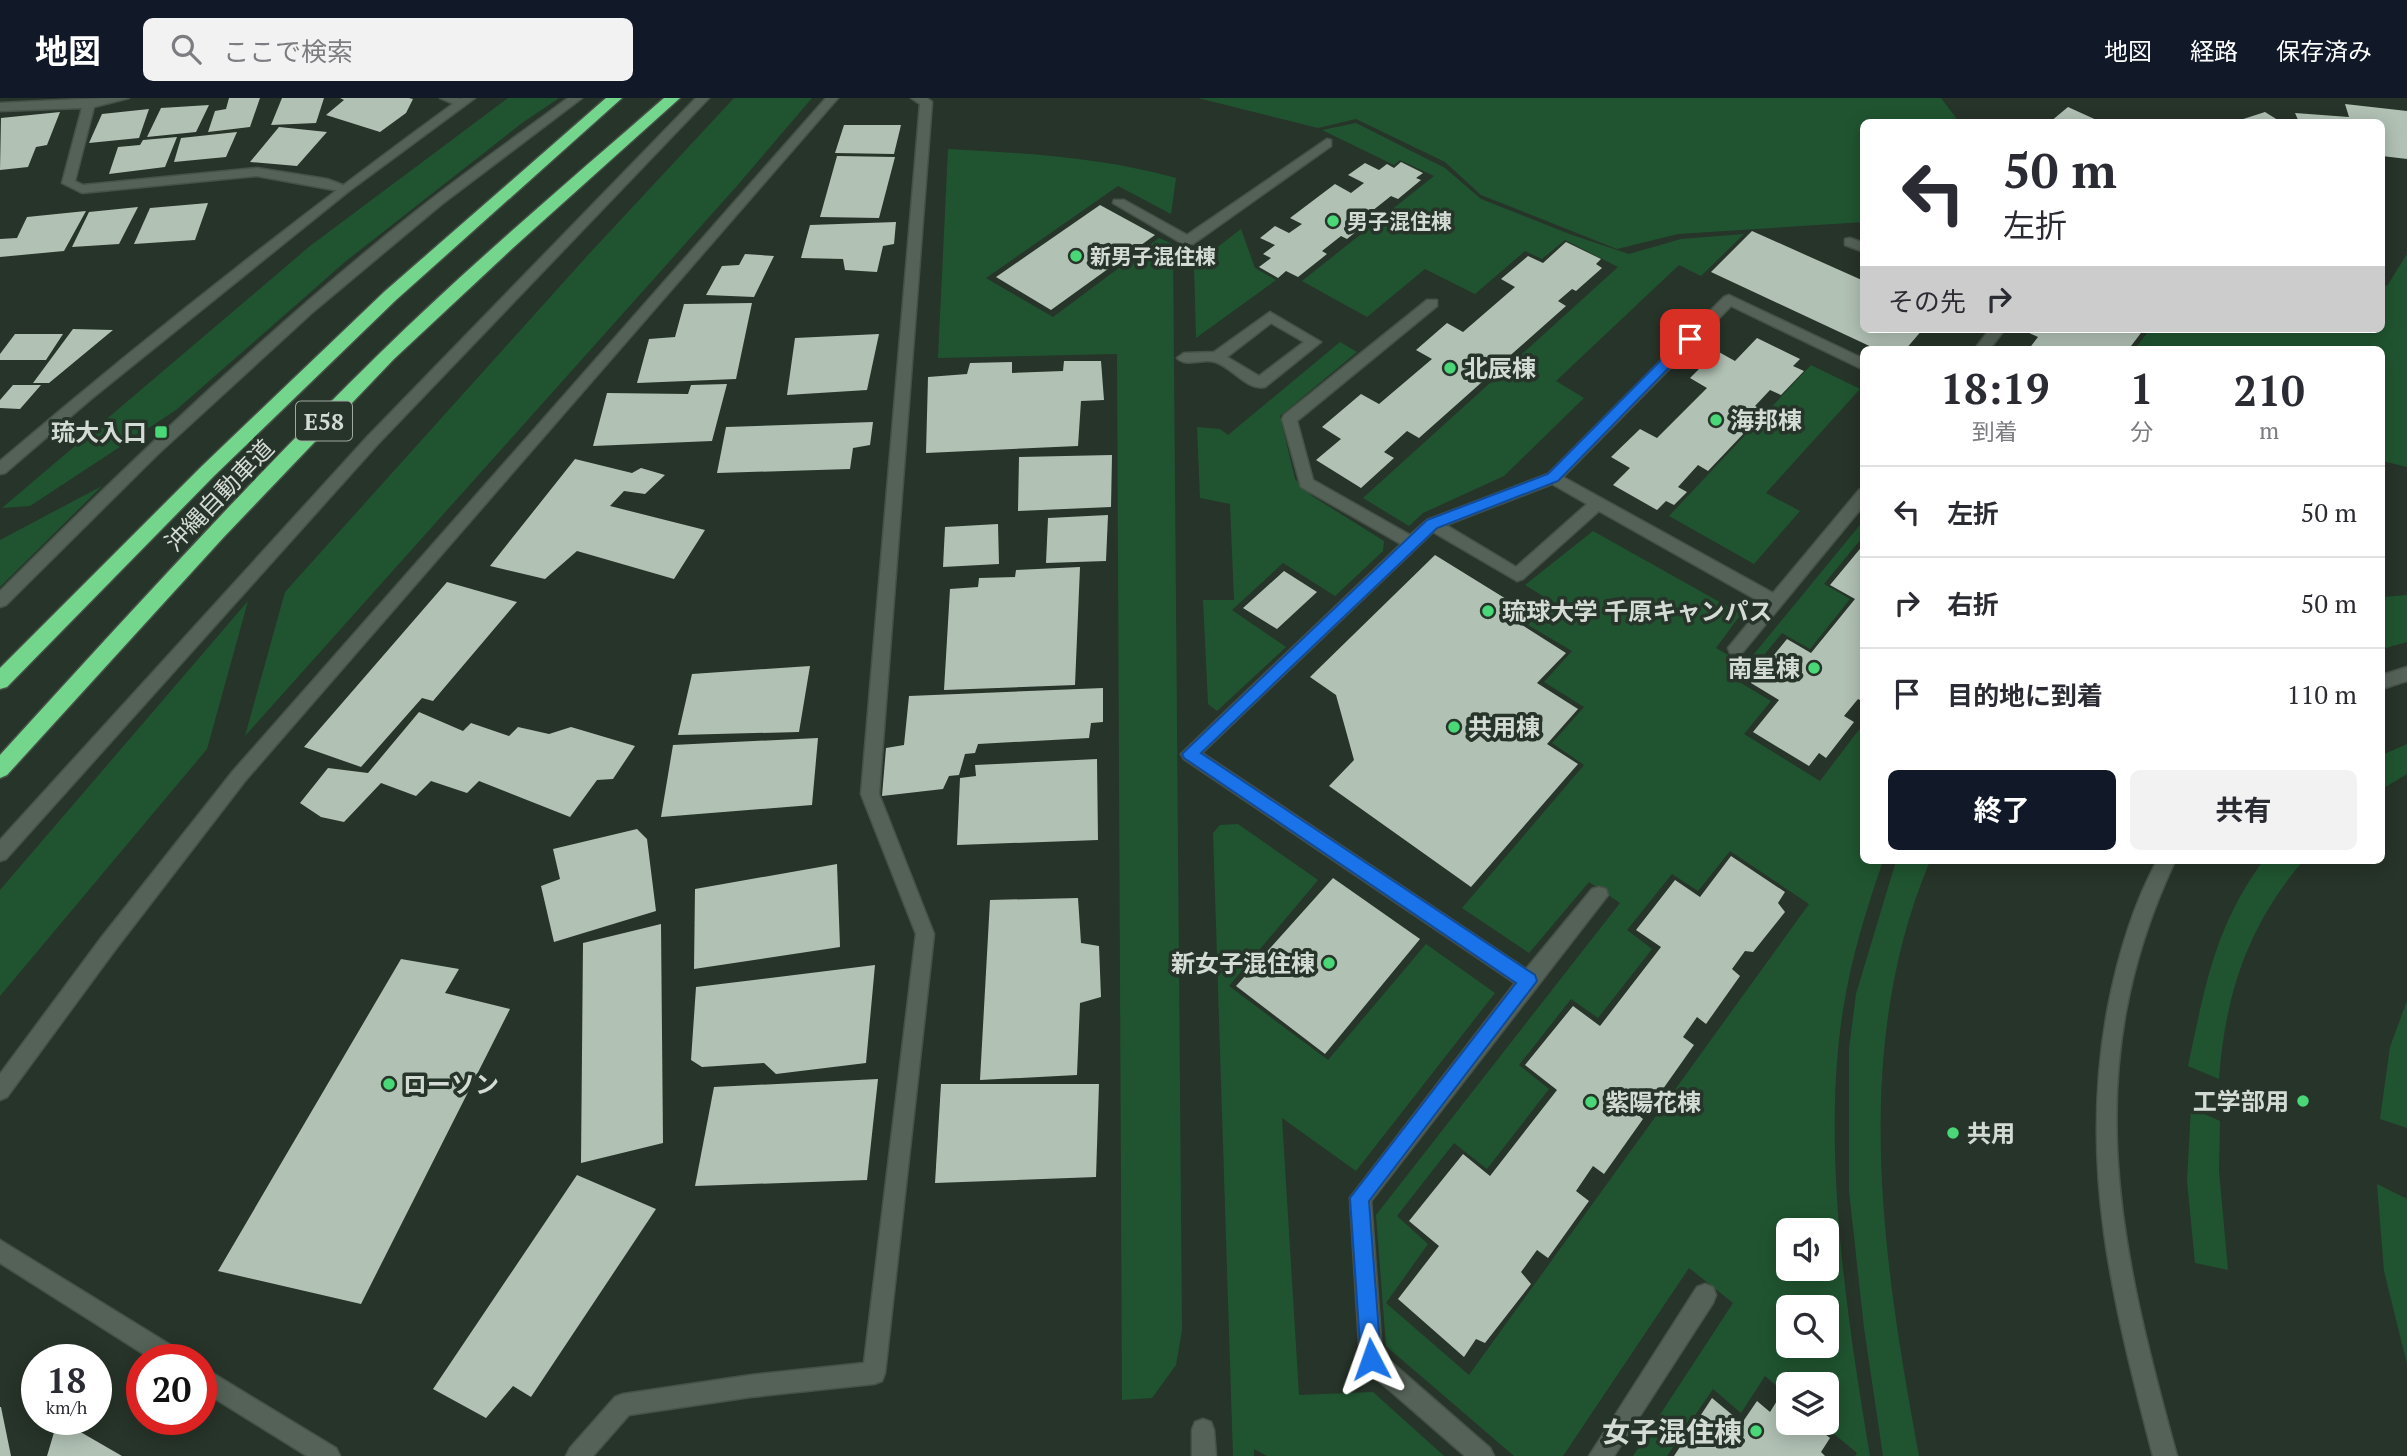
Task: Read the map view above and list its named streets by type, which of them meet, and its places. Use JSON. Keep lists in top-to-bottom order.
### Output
{
  "streets": {
    "highway": ["E58", "沖縄自動車道"]
  },
  "places": {
    "other": [
      "男子混住棟",
      "新男子混住棟",
      "北辰棟",
      "海邦棟",
      "琉球大学 千原キャンパス",
      "南星棟",
      "共用棟",
      "新女子混住棟",
      "ローソン",
      "工学部用",
      "紫陽花棟",
      "共用",
      "女子混住棟"
    ],
    "transit": ["琉大入口"]
  },
  "page": {
    "header": "地図",
    "search": "ここで検索",
    "nav": ["地図", "経路", "保存済み"],
    "turn": ["50 m", "左折"],
    "then": "その先",
    "eta": [
      "18:19",
      "到着",
      "1",
      "分",
      "210",
      "m"
    ],
    "list": [
      {
        "name": "左折",
        "value": "50 m"
      },
      {
        "name": "右折",
        "value": "50 m"
      },
      {
        "name": "目的地に到着",
        "value": "110 m"
      }
    ],
    "buttons": ["終了", "共有"],
    "speed": "18 km/h",
    "limit": "20"
  }
}
